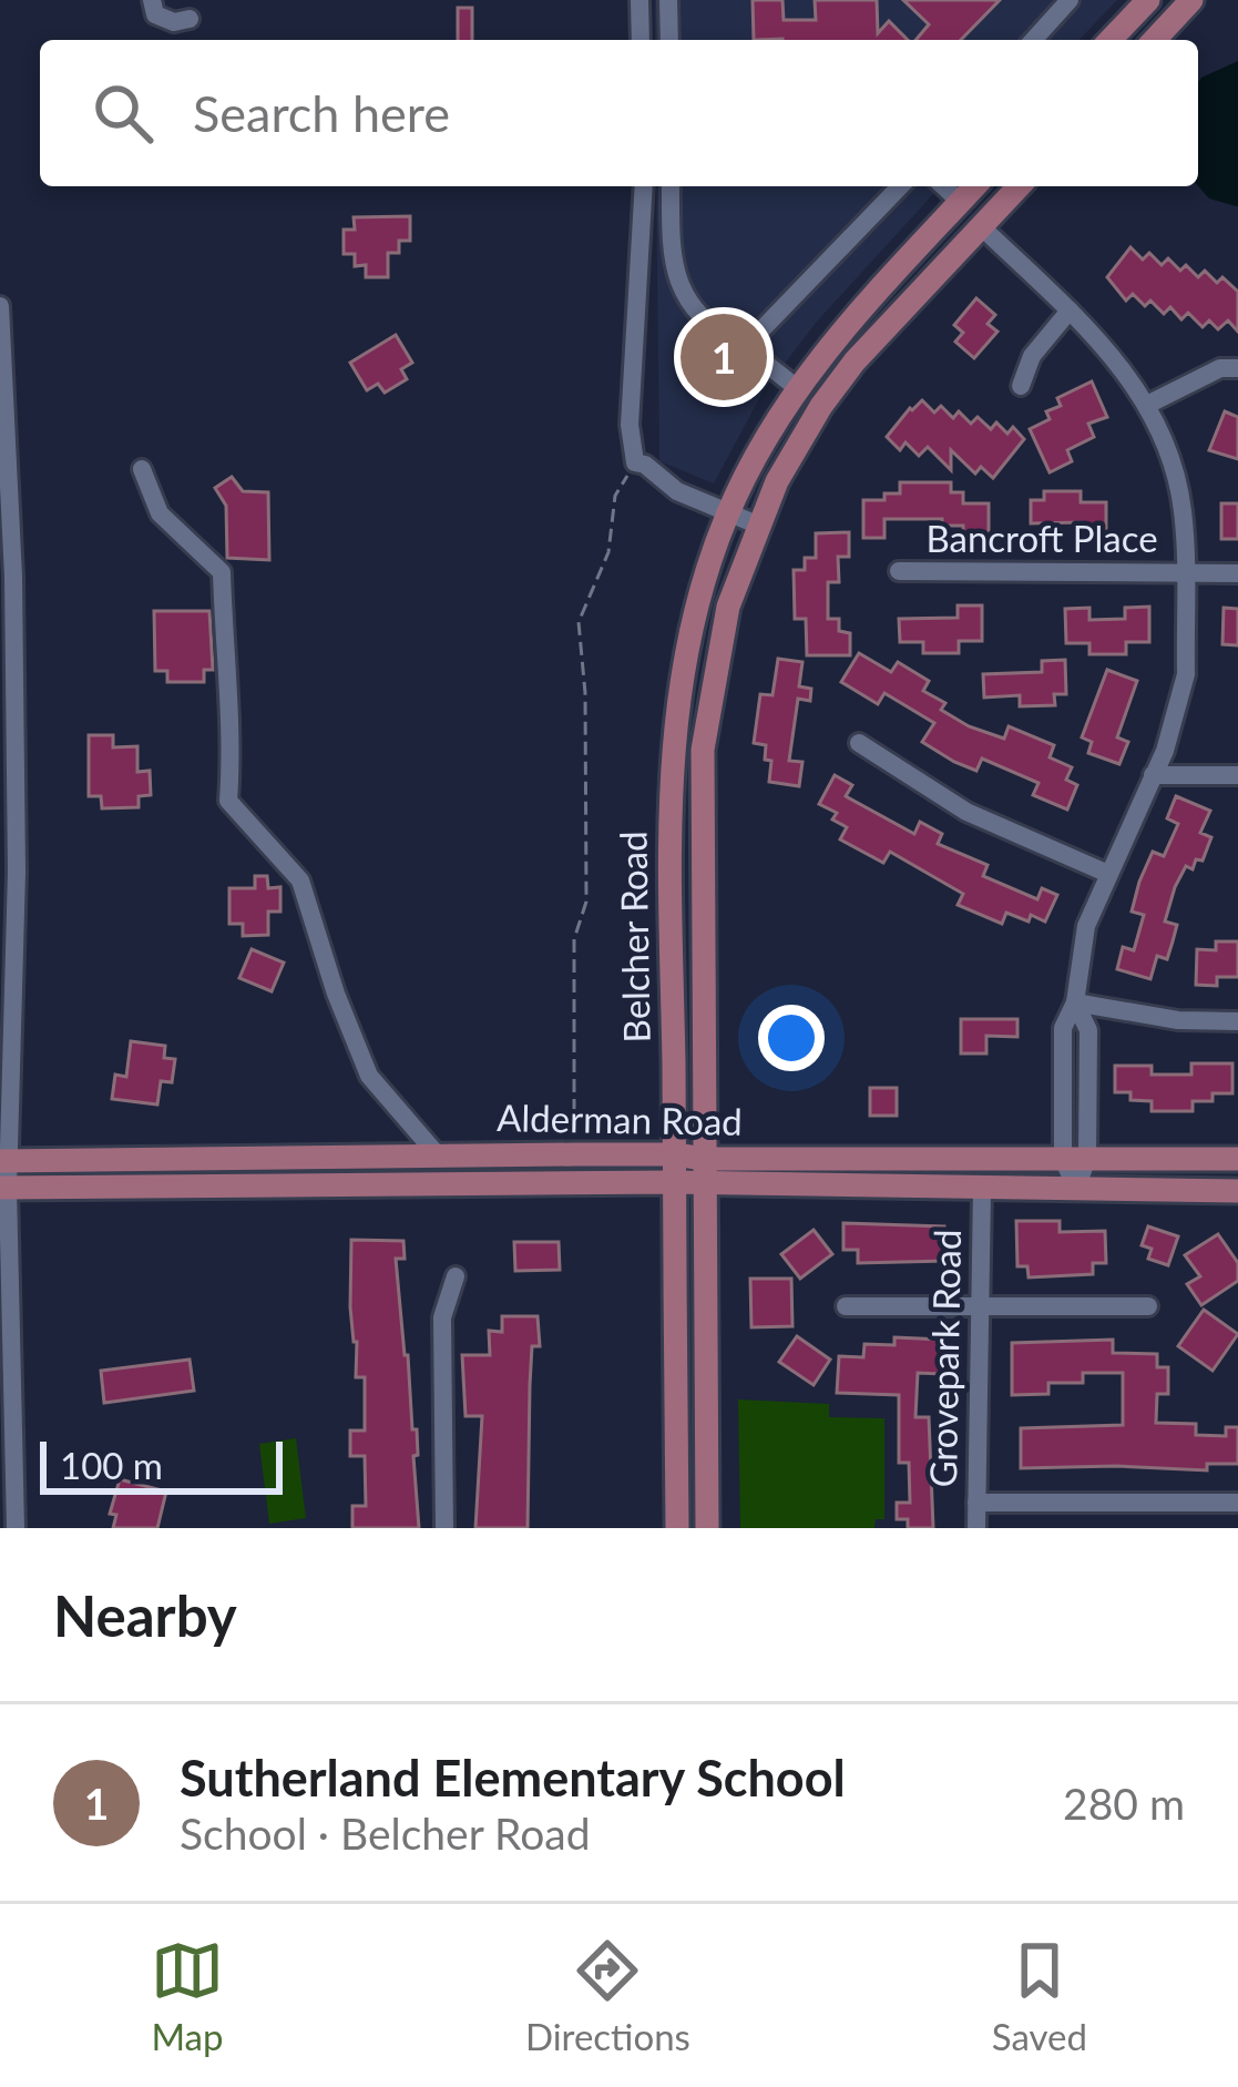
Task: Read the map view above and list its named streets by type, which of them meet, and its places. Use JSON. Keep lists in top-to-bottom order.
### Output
{
  "streets": {
    "main road": ["Belcher Road", "Alderman Road"],
    "street": ["Bancroft Place", "Grovepark Road"]
  },
  "crossings": [
    ["Belcher Road", "Alderman Road"],
    ["Alderman Road", "Grovepark Road"]
  ],
  "scale_bar": "100 m",
  "page": {
    "search": "Search here",
    "pins": "1",
    "scale": "100 m",
    "heading": "Nearby",
    "list": [
      {
        "mark": "1",
        "name": "Sutherland Elementary School",
        "note": "School · Belcher Road",
        "value": "280 m"
      }
    ],
    "nav": ["Map", "Directions", "Saved"]
  }
}
